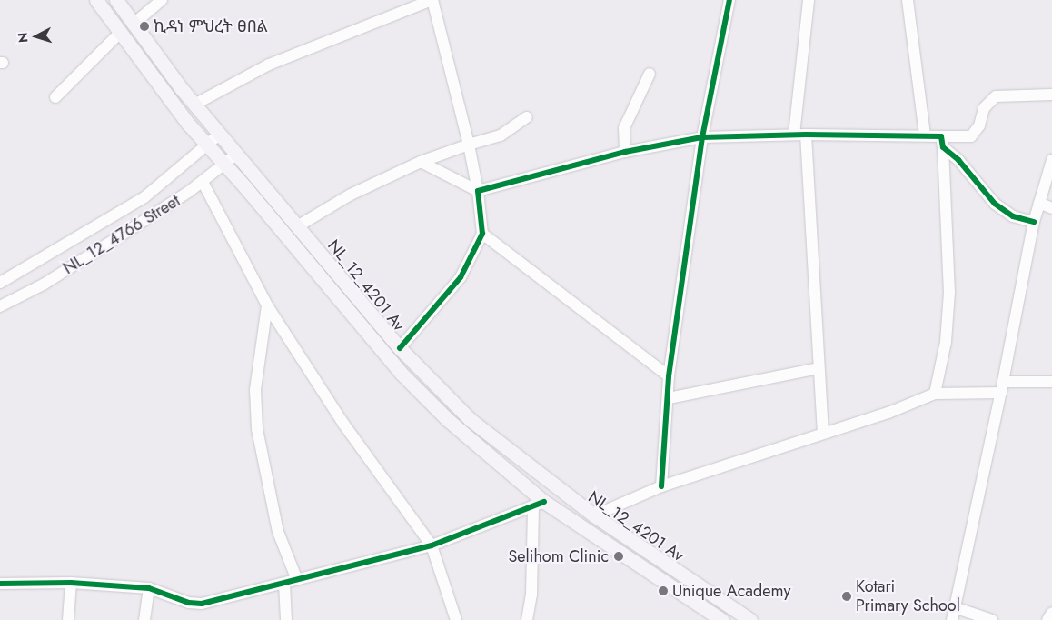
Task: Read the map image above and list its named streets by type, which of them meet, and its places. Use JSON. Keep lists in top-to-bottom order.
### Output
{
  "streets": {
    "main road": ["NL_12_4201 Av"],
    "street": ["NL_12_4766 Street"]
  },
  "crossings": [
    ["NL_12_4766 Street", "NL_12_4201 Av"]
  ],
  "places": [
    "ኪዳነ ምህረት ፀበል",
    "Selihom Clinic",
    "Unique Academy",
    "Kotari Primary School"
  ],
  "north": "left"
}
